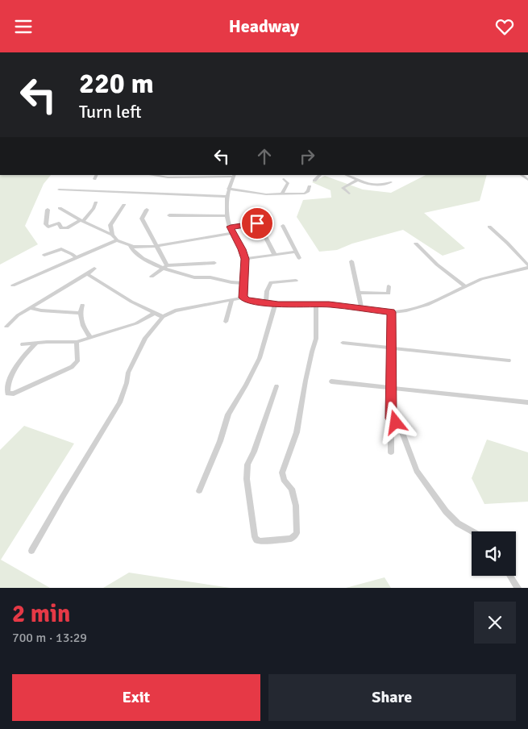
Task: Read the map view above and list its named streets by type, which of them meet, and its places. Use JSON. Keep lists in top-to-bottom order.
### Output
{
  "page": {
    "header": "Headway",
    "turn": ["220 m", "Turn left"],
    "heading": ["2 min", "700 m · 13:29"],
    "buttons": ["Exit", "Share"]
  }
}
